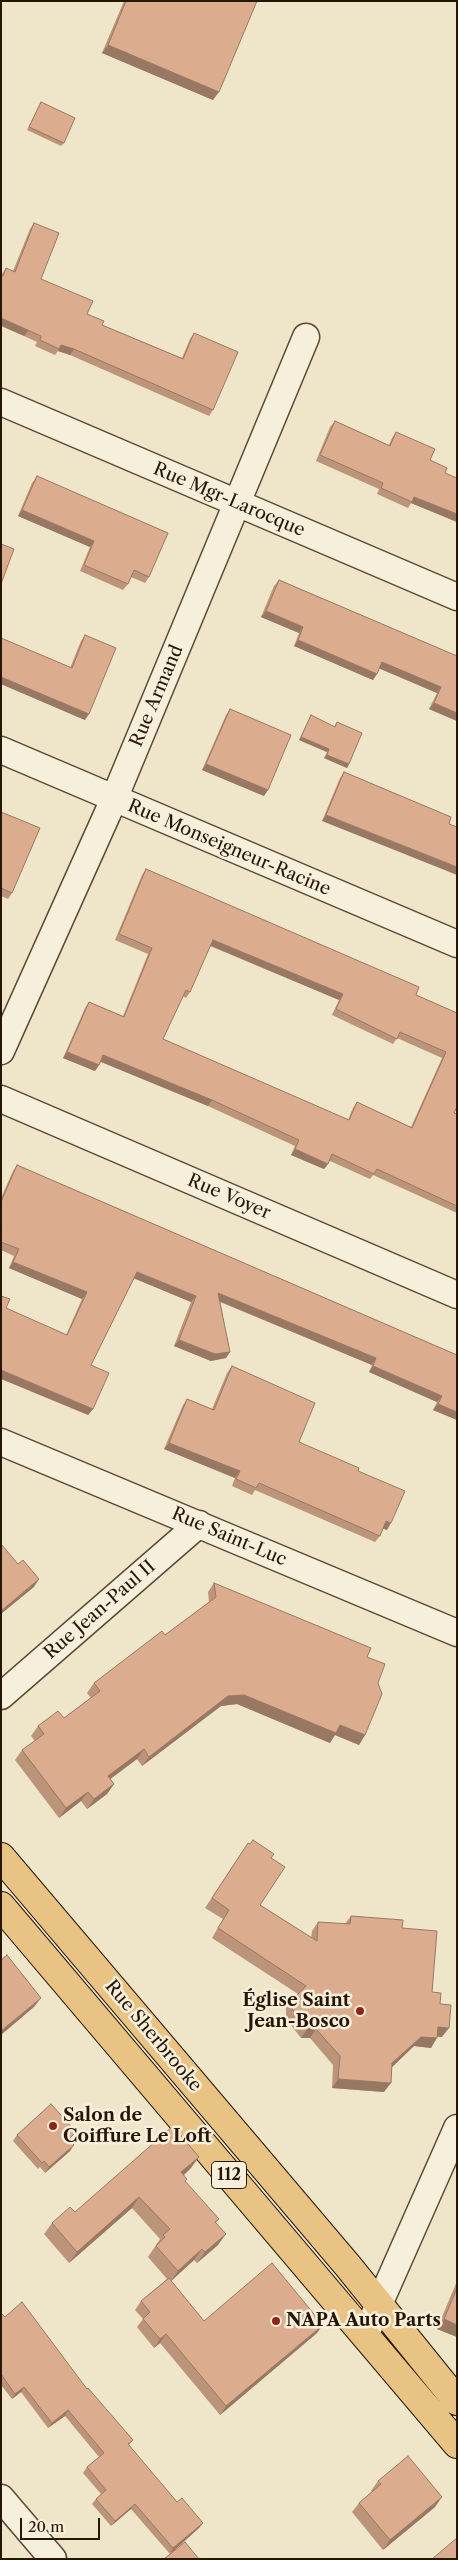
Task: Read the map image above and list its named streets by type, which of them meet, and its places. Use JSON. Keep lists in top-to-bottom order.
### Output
{
  "streets": {
    "main road": ["Rue Sherbrooke", "112"],
    "street": [
      "Rue Mgr-Larocque",
      "Rue Armand",
      "Rue Monseigneur-Racine",
      "Rue Voyer",
      "Rue Saint-Luc",
      "Rue Jean-Paul II"
    ]
  },
  "crossings": [
    ["Rue Mgr-Larocque", "Rue Armand"],
    ["Rue Armand", "Rue Monseigneur-Racine"],
    ["Rue Saint-Luc", "Rue Jean-Paul II"]
  ],
  "places": ["Église Saint Jean-Bosco", "Salon de Coiffure Le Loft", "NAPA Auto Parts"],
  "scale_bar": "20 m"
}
